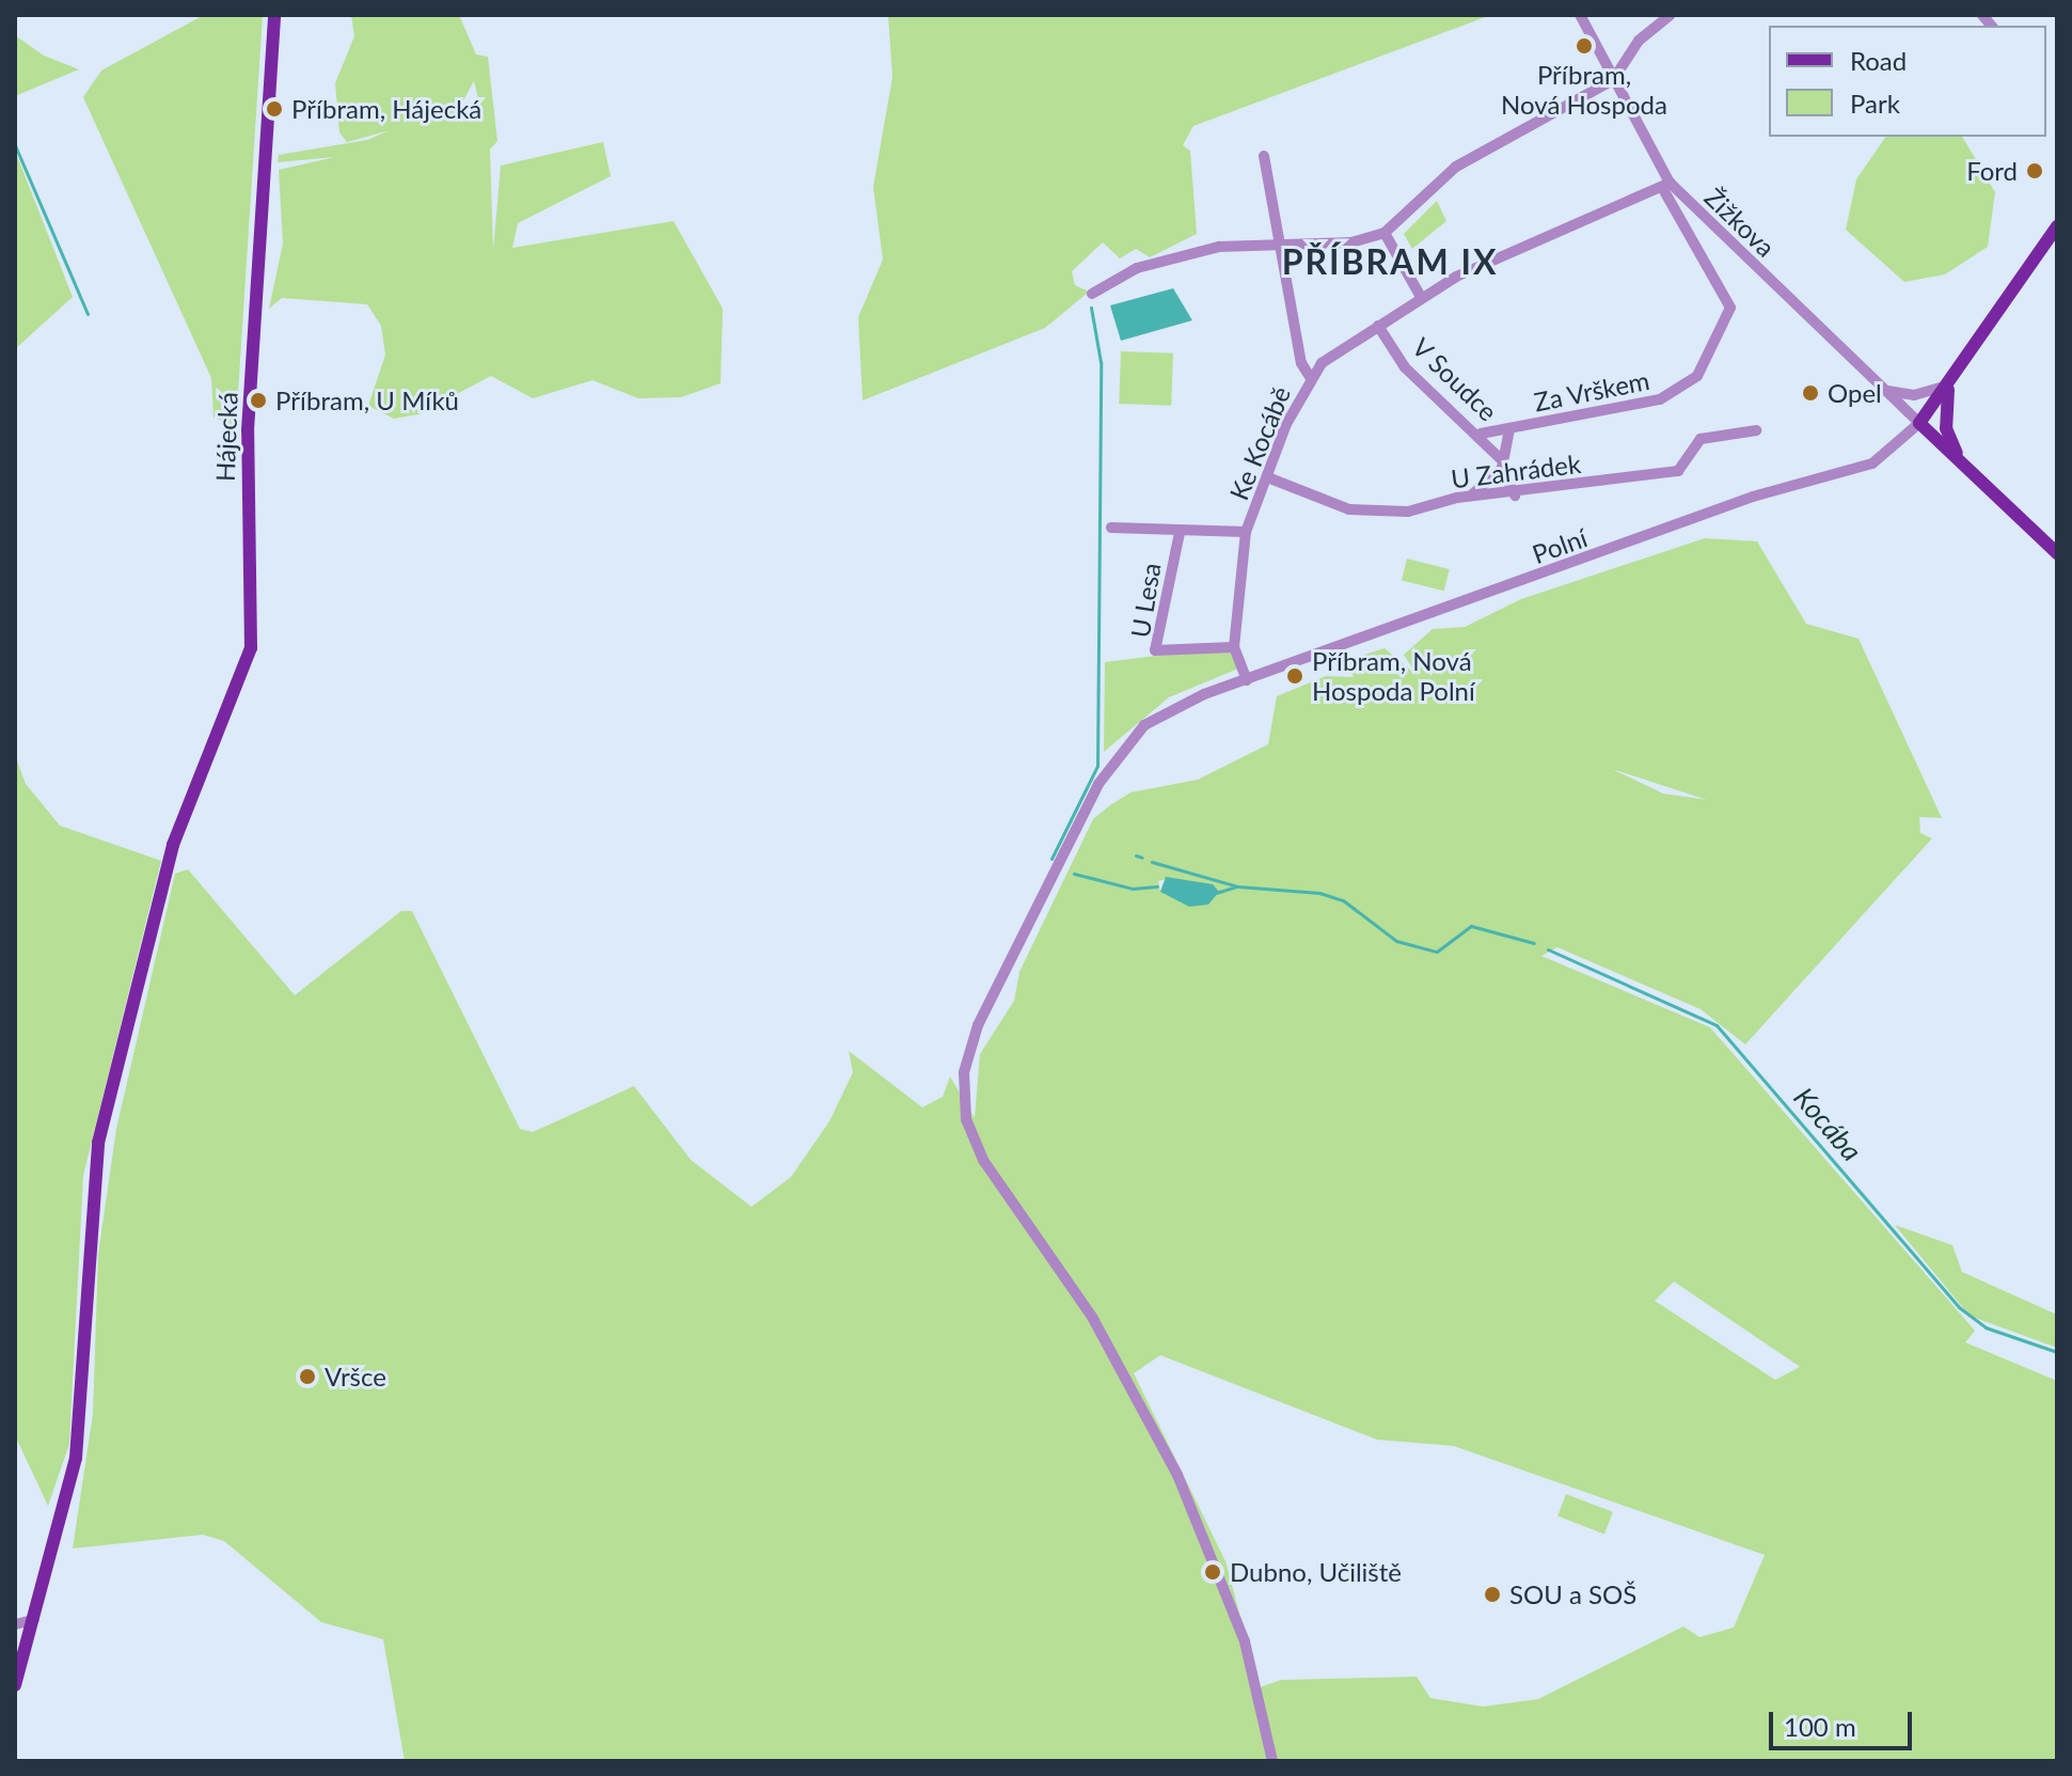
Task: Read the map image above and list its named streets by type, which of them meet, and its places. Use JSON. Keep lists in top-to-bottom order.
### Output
{
  "streets": {
    "main road": ["Hájecká"],
    "street": [
      "Žižkova",
      "V Soudce",
      "Za Vrškem",
      "Ke Kocábě",
      "U Zahrádek",
      "Polní",
      "U Lesa"
    ]
  },
  "crossings": [
    ["Žižkova", "Za Vrškem"],
    ["Žižkova", "Ke Kocábě"],
    ["Žižkova", "Polní"],
    ["V Soudce", "Za Vrškem"],
    ["V Soudce", "Ke Kocábě"],
    ["V Soudce", "U Zahrádek"],
    ["Za Vrškem", "Ke Kocábě"],
    ["Ke Kocábě", "U Zahrádek"],
    ["Ke Kocábě", "Polní"],
    ["Ke Kocábě", "U Lesa"]
  ],
  "districts": ["PŘÍBRAM IX"],
  "water": ["Kocába"],
  "places": [
    "Příbram, Nová Hospoda",
    "Příbram, Hájecká",
    "Ford",
    "Opel",
    "Příbram, U Míků",
    "Příbram, Nová Hospoda Polní",
    "Vršce",
    "Dubno, Učiliště",
    "SOU a SOŠ"
  ],
  "legend": ["Road", "Park"],
  "scale_bar": "100 m"
}
